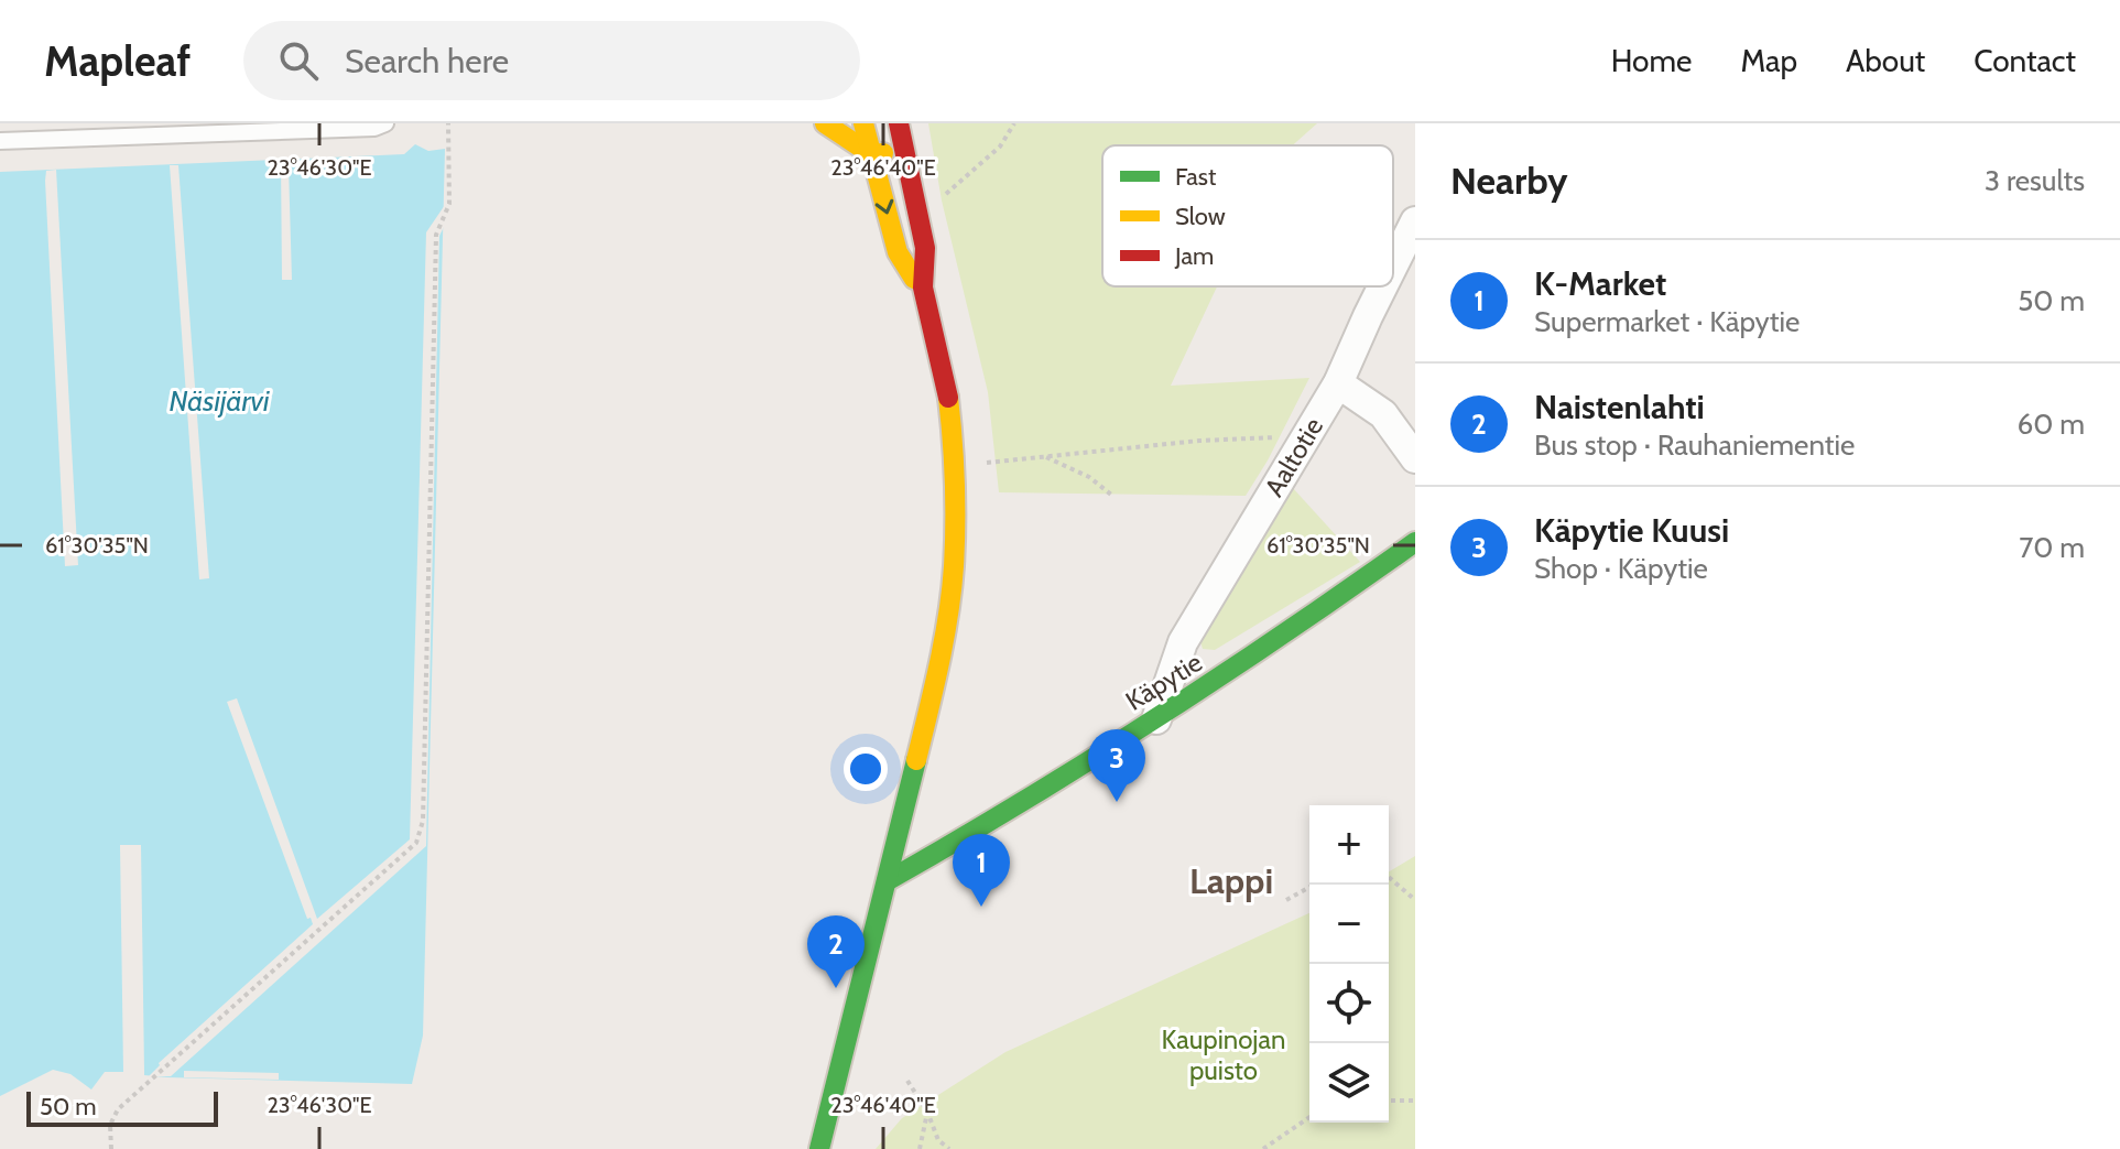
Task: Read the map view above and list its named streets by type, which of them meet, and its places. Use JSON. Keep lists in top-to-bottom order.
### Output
{
  "streets": {
    "street": ["Aaltotie", "Käpytie"]
  },
  "crossings": [
    ["Aaltotie", "Käpytie"]
  ],
  "districts": ["Lappi"],
  "water": ["Näsijärvi"],
  "parks": ["Kaupinojan puisto"],
  "legend": ["Fast", "Slow", "Jam"],
  "scale_bar": "50 m",
  "page": {
    "header": "Mapleaf",
    "search": "Search here",
    "nav": [
      "Home",
      "Map",
      "About",
      "Contact"
    ],
    "heading": ["Nearby", "3 results"],
    "list": [
      {
        "mark": "1",
        "name": "K-Market",
        "note": "Supermarket · Käpytie",
        "value": "50 m"
      },
      {
        "mark": "2",
        "name": "Naistenlahti",
        "note": "Bus stop · Rauhaniementie",
        "value": "60 m"
      },
      {
        "mark": "3",
        "name": "Käpytie Kuusi",
        "note": "Shop · Käpytie",
        "value": "70 m"
      }
    ],
    "pins": ["3", "1", "2"],
    "map_buttons": ["+", "−"],
    "scale": "50 m"
  },
  "coordinates": ["23°46'30\"E", "23°46'40\"E", "61°30'35\"N"]
}
